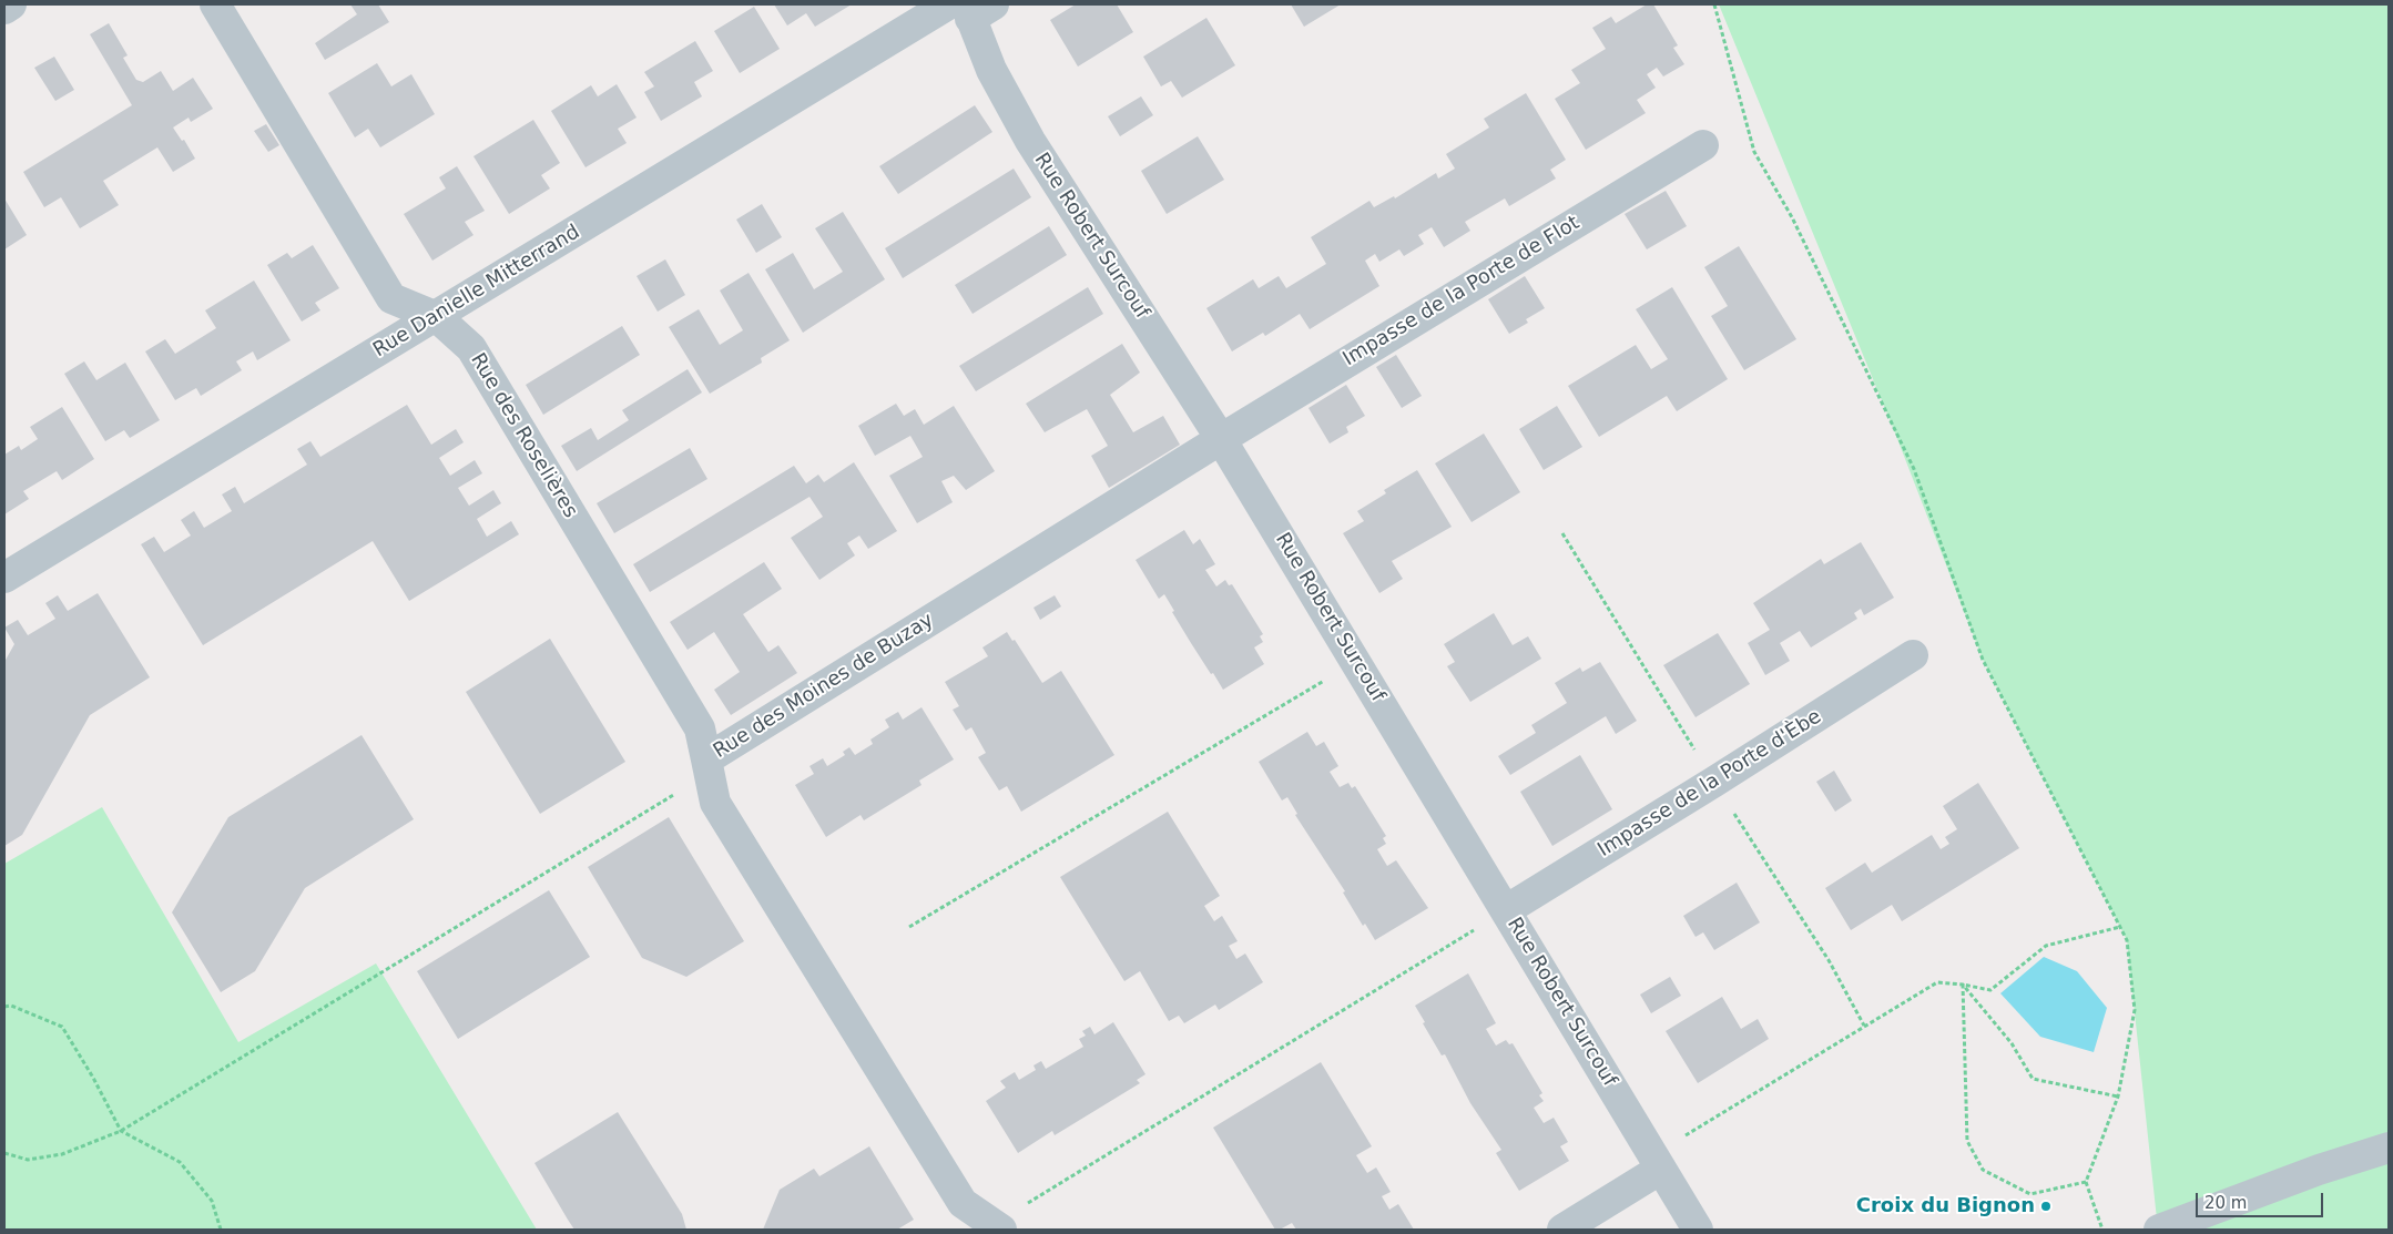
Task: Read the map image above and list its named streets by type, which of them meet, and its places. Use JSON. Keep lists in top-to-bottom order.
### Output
{
  "streets": {
    "street": [
      "Rue Robert Surcouf",
      "Rue Danielle Mitterrand",
      "Impasse de la Porte de Flot",
      "Rue des Roselières",
      "Rue des Moines de Buzay",
      "Impasse de la Porte d'Èbe"
    ]
  },
  "crossings": [
    ["Rue Robert Surcouf", "Rue Danielle Mitterrand"],
    ["Rue Robert Surcouf", "Impasse de la Porte de Flot"],
    ["Rue Robert Surcouf", "Rue des Moines de Buzay"],
    ["Rue Robert Surcouf", "Impasse de la Porte d'Èbe"],
    ["Rue Danielle Mitterrand", "Rue des Roselières"],
    ["Impasse de la Porte de Flot", "Rue des Moines de Buzay"],
    ["Rue des Roselières", "Rue des Moines de Buzay"]
  ],
  "places": ["Croix du Bignon"],
  "scale_bar": "20 m"
}
